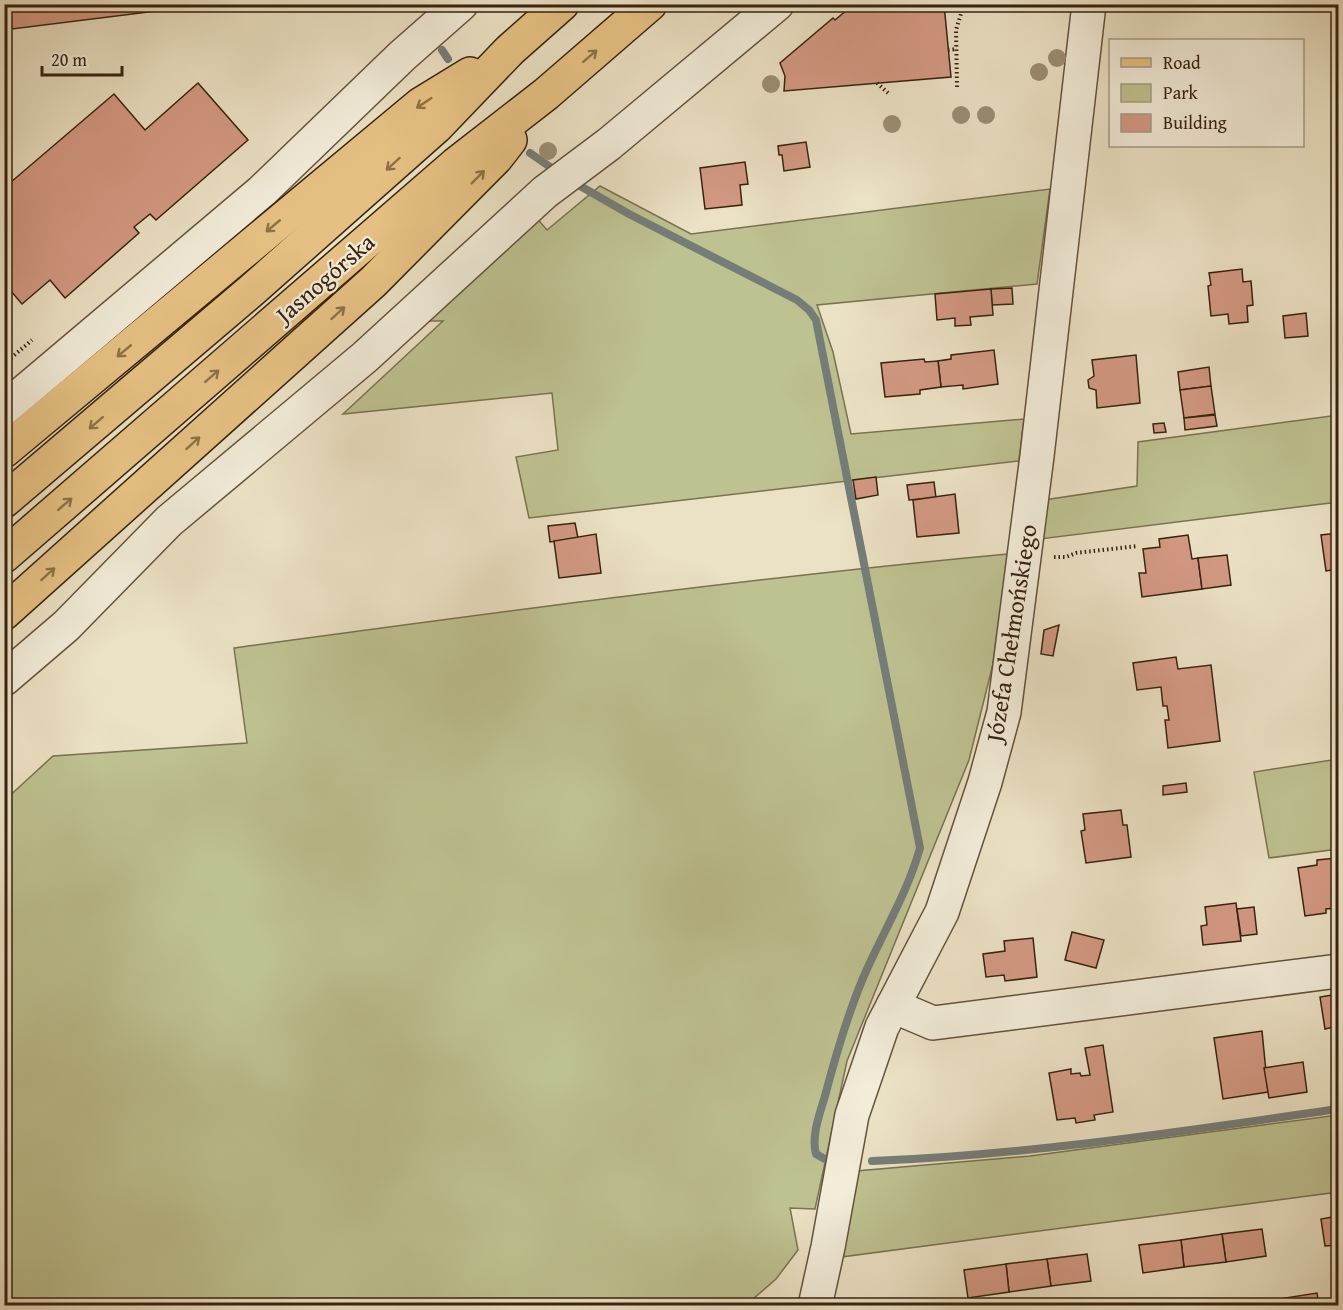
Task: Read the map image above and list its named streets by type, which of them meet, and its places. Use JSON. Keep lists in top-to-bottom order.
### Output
{
  "streets": {
    "main road": ["Jasnogórska"],
    "street": ["Józefa Chełmońskiego"]
  },
  "legend": ["Road", "Park", "Building"],
  "scale_bar": "20 m"
}
